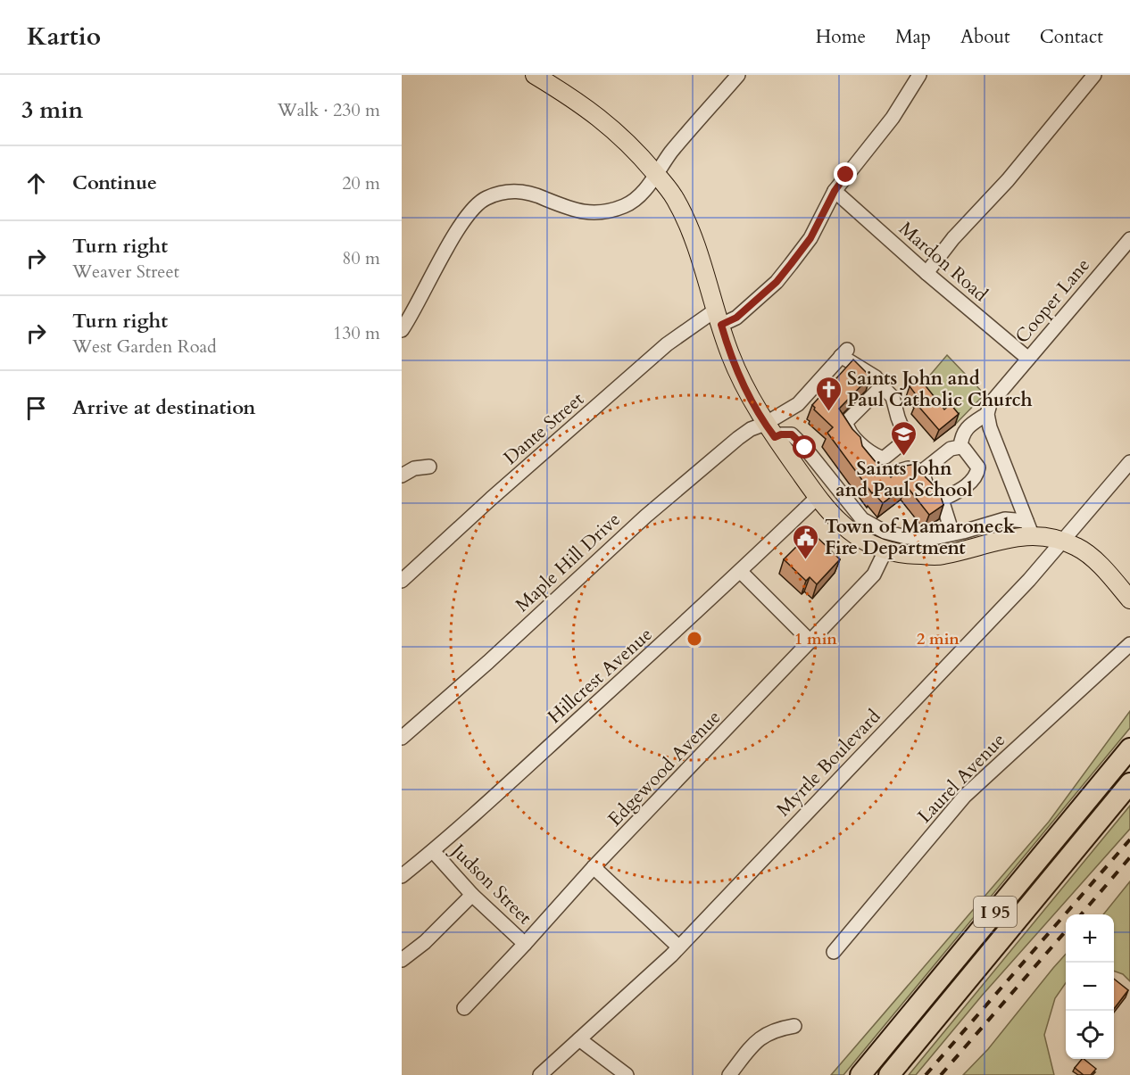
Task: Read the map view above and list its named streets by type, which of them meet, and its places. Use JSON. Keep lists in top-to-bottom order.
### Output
{
  "streets": {
    "highway": ["I 95"],
    "street": [
      "Mardon Road",
      "Cooper Lane",
      "Dante Street",
      "Maple Hill Drive",
      "Hillcrest Avenue",
      "Myrtle Boulevard",
      "Edgewood Avenue",
      "Laurel Avenue",
      "Judson Street"
    ]
  },
  "crossings": [
    ["Mardon Road", "Cooper Lane"],
    ["Mardon Road", "Dante Street"],
    ["Hillcrest Avenue", "Judson Street"],
    ["Edgewood Avenue", "Judson Street"]
  ],
  "places": {
    "church": ["Saints John and Paul Catholic Church"],
    "school or university": ["Saints John and Paul School"],
    "public building": ["Town of Mamaroneck Fire Department"]
  },
  "page": {
    "header": "Kartio",
    "nav": [
      "Home",
      "Map",
      "About",
      "Contact"
    ],
    "heading": ["3 min", "Walk · 230 m"],
    "list": [
      ["Continue", "20 m"],
      ["Turn right", "Weaver Street", "80 m"],
      ["Turn right", "West Garden Road", "130 m"],
      "Arrive at destination"
    ],
    "map_buttons": ["+", "−"]
  },
  "rings": ["1 min", "2 min"]
}
